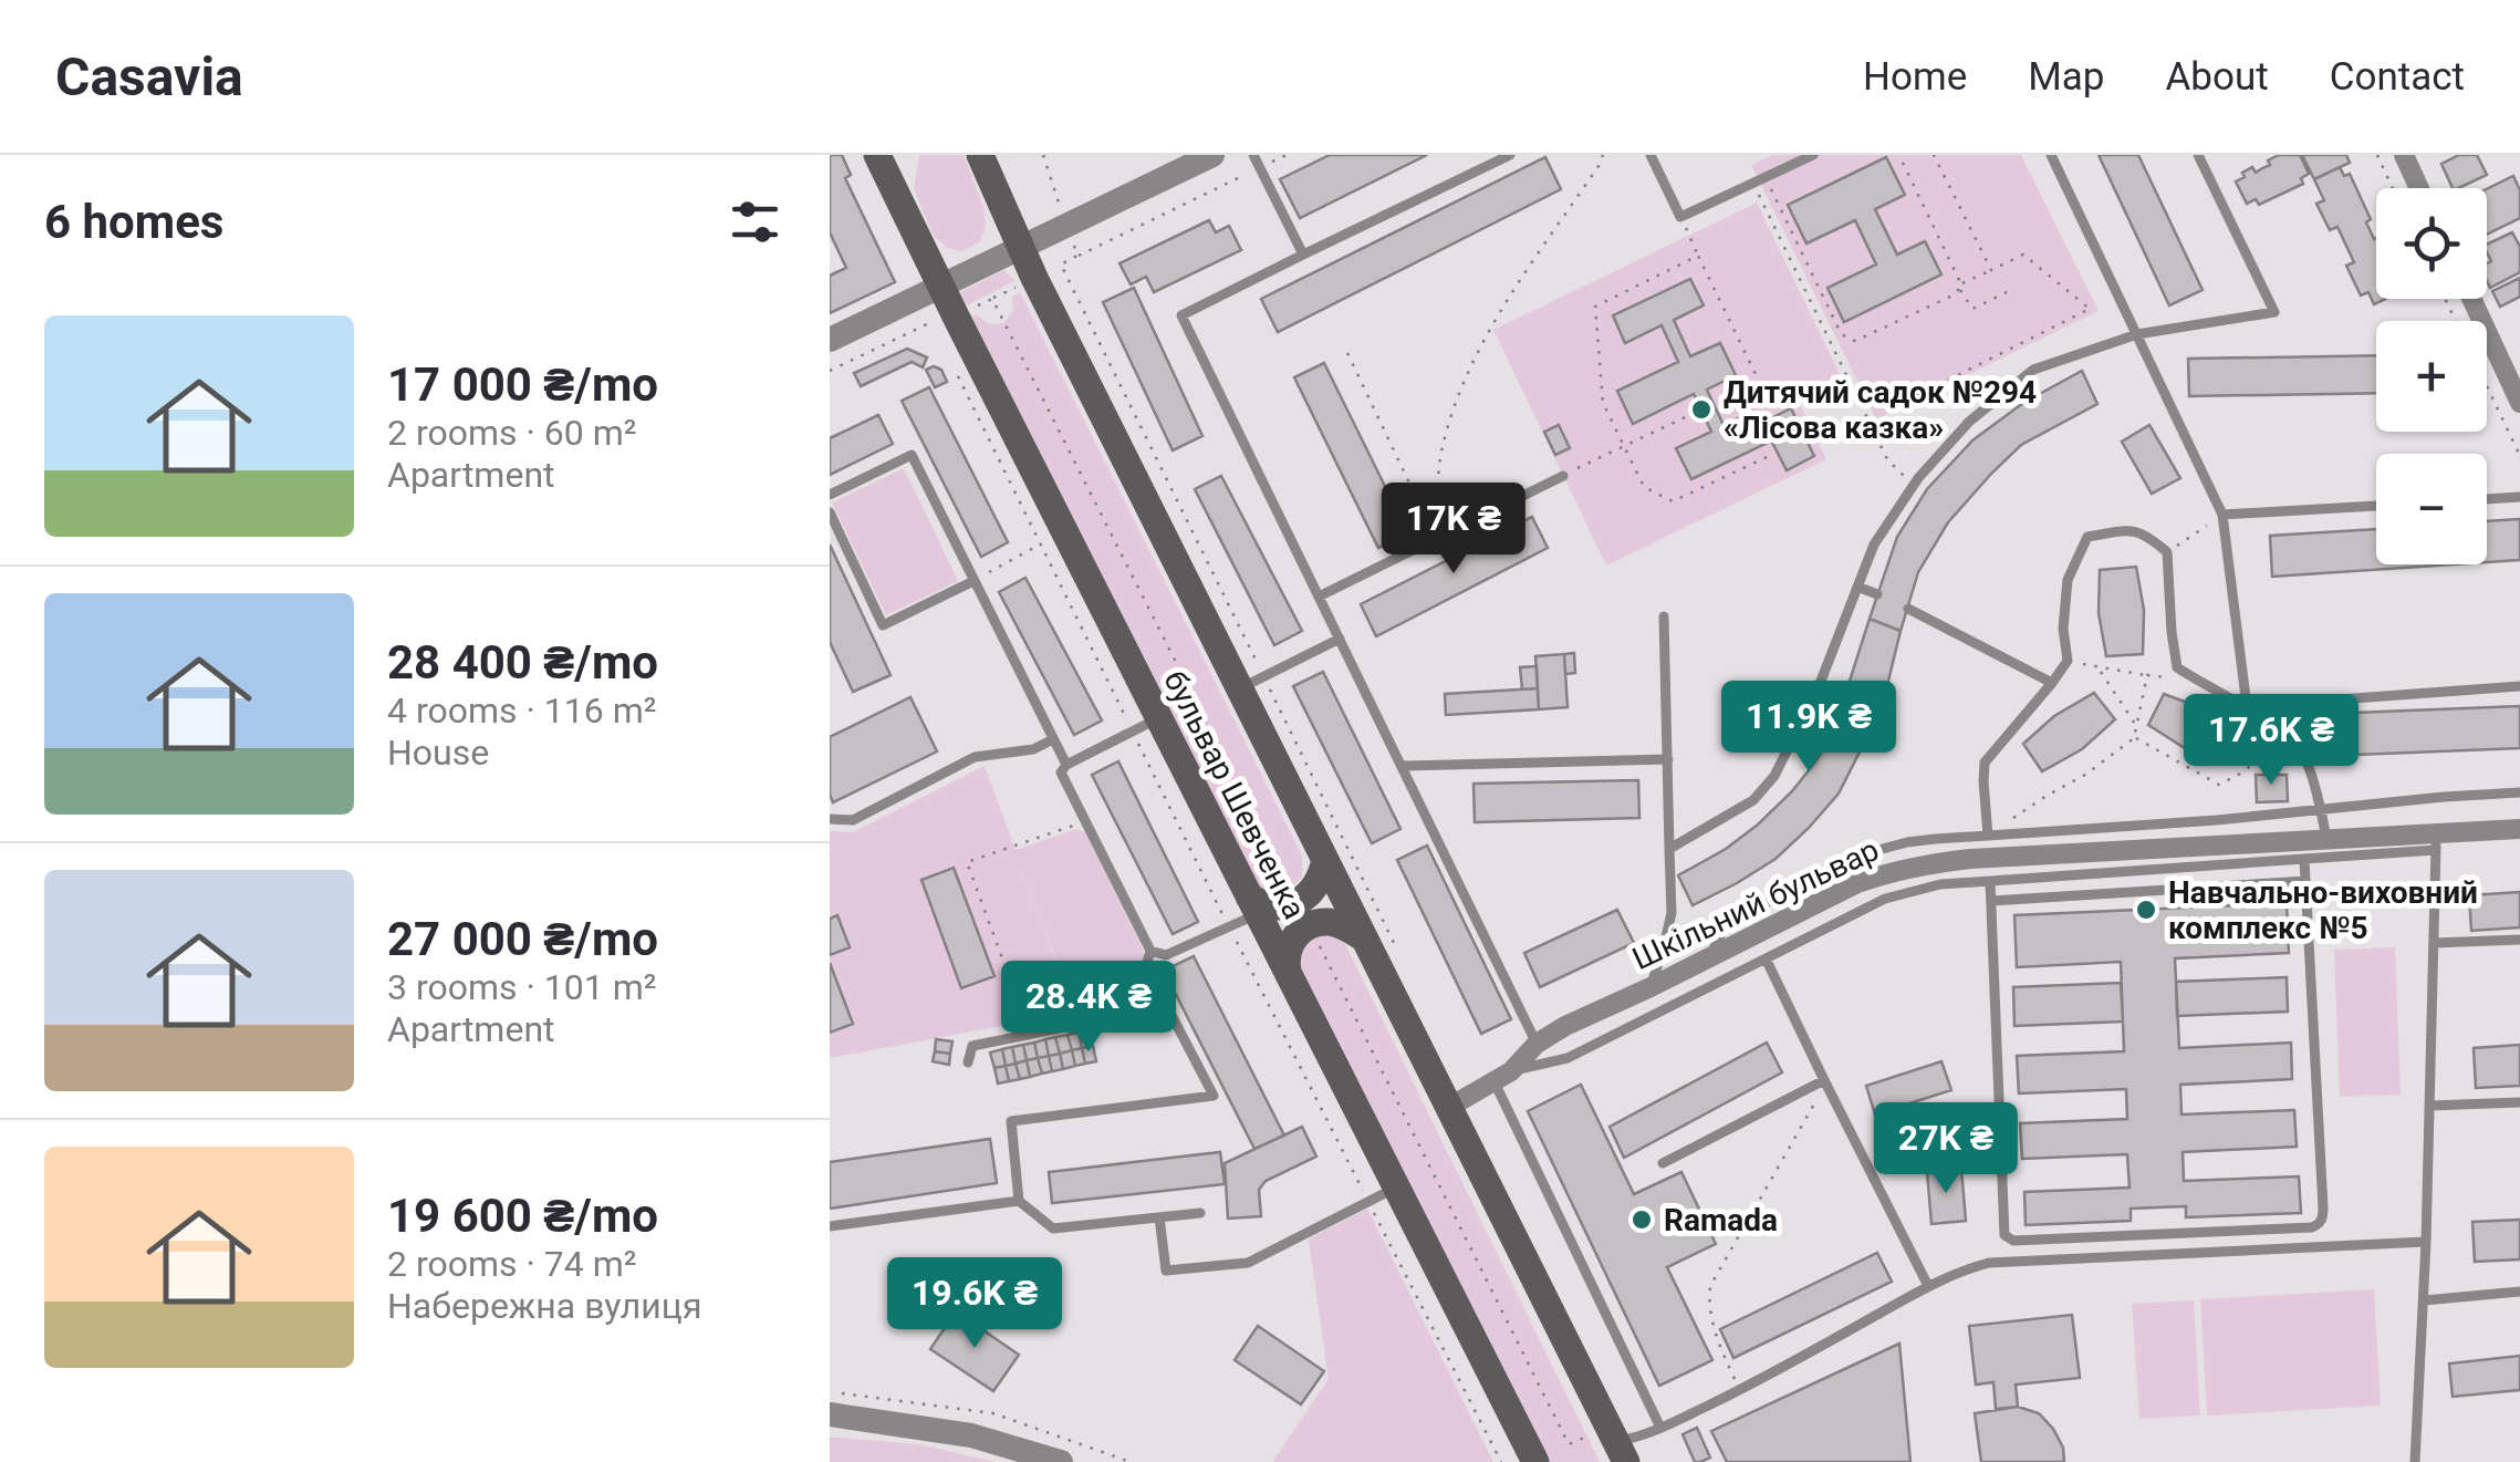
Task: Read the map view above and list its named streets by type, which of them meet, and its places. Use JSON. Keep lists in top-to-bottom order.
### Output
{
  "streets": {
    "main road": ["бульвар Шевченка"],
    "street": ["Шкільний бульвар"]
  },
  "crossings": [
    ["бульвар Шевченка", "Шкільний бульвар"]
  ],
  "places": ["Дитячий садок №294 «Лісова казка»", "Навчально-виховний комплекс №5", "Ramada"],
  "page": {
    "header": "Casavia",
    "nav": [
      "Home",
      "Map",
      "About",
      "Contact"
    ],
    "heading": "6 homes",
    "map_buttons": ["+", "−"],
    "list": [
      {
        "name": "17 000 ₴/mo",
        "note": "2 rooms · 60 m² · Apartment"
      },
      {
        "name": "28 400 ₴/mo",
        "note": "4 rooms · 116 m² · House"
      },
      {
        "name": "27 000 ₴/mo",
        "note": "3 rooms · 101 m² · Apartment"
      },
      {
        "name": "19 600 ₴/mo",
        "note": "2 rooms · 74 m² · Набережна вулиця"
      }
    ],
    "price": [
      "17K ₴",
      "11.9K ₴",
      "17.6K ₴",
      "28.4K ₴",
      "27K ₴",
      "19.6K ₴"
    ]
  }
}
